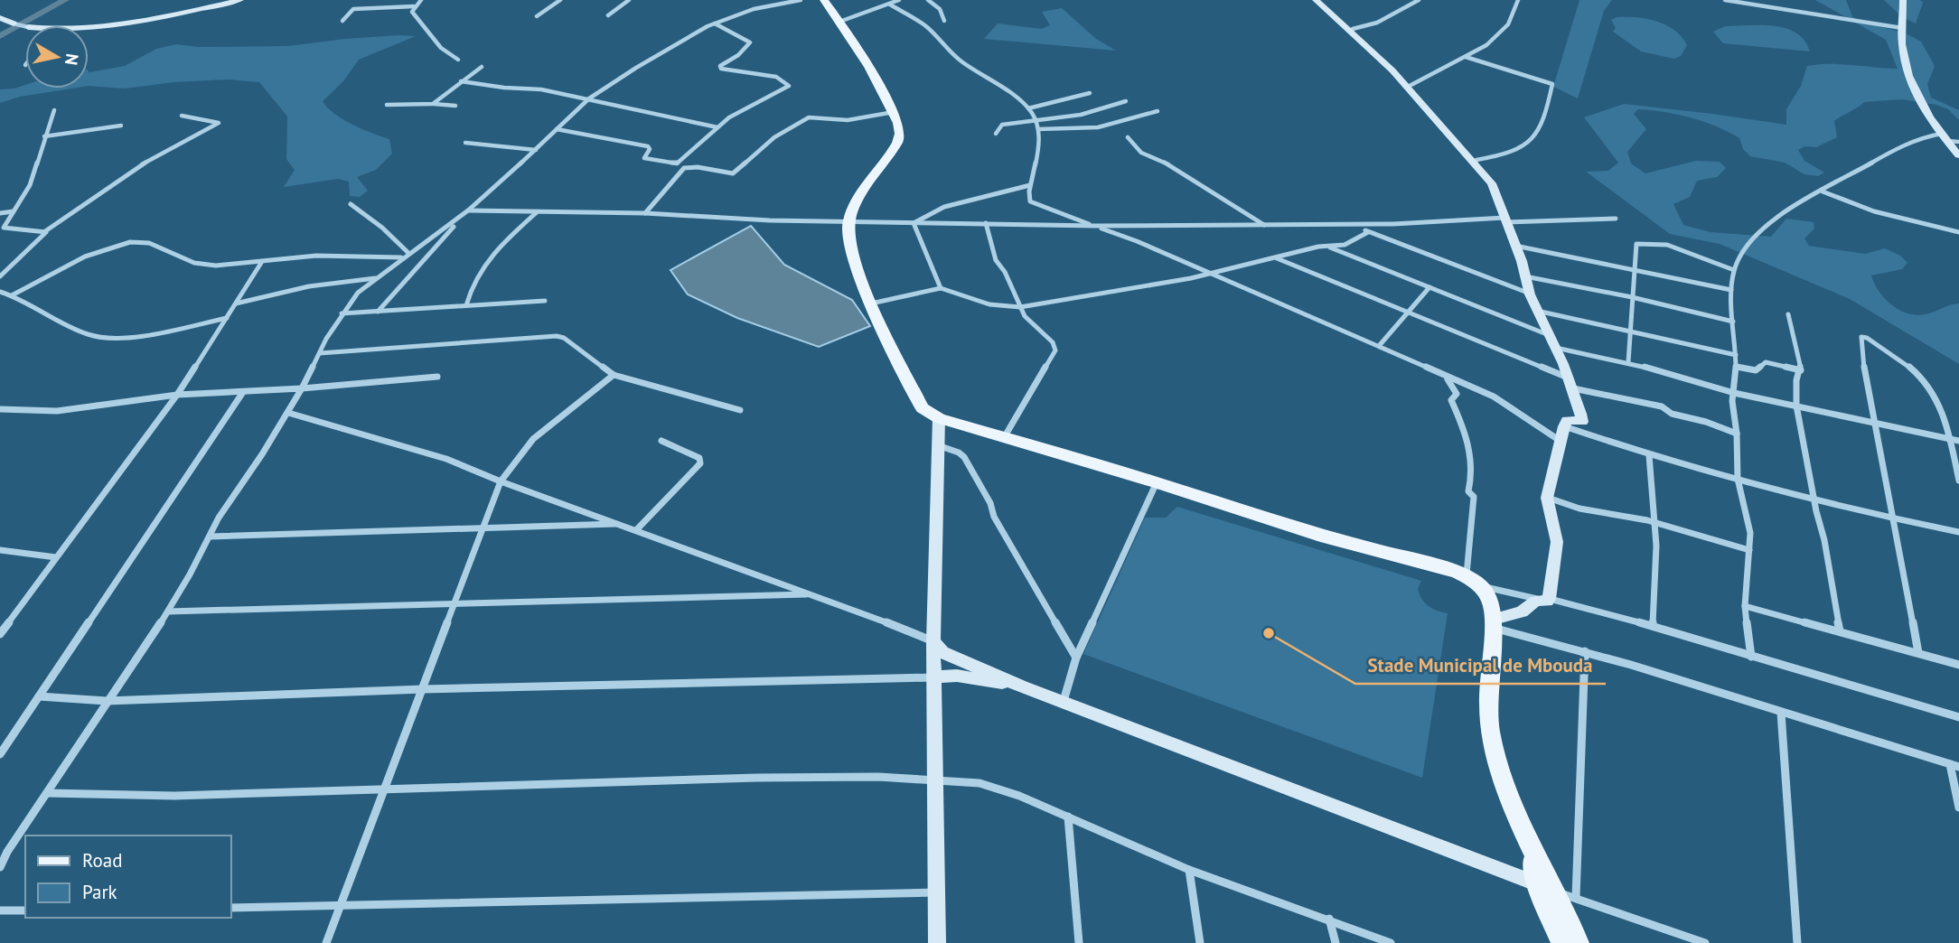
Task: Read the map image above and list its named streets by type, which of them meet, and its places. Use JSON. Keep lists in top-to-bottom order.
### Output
{
  "places": ["Stade Municipal de Mbouda"],
  "legend": ["Road", "Park"],
  "north": "right"
}
